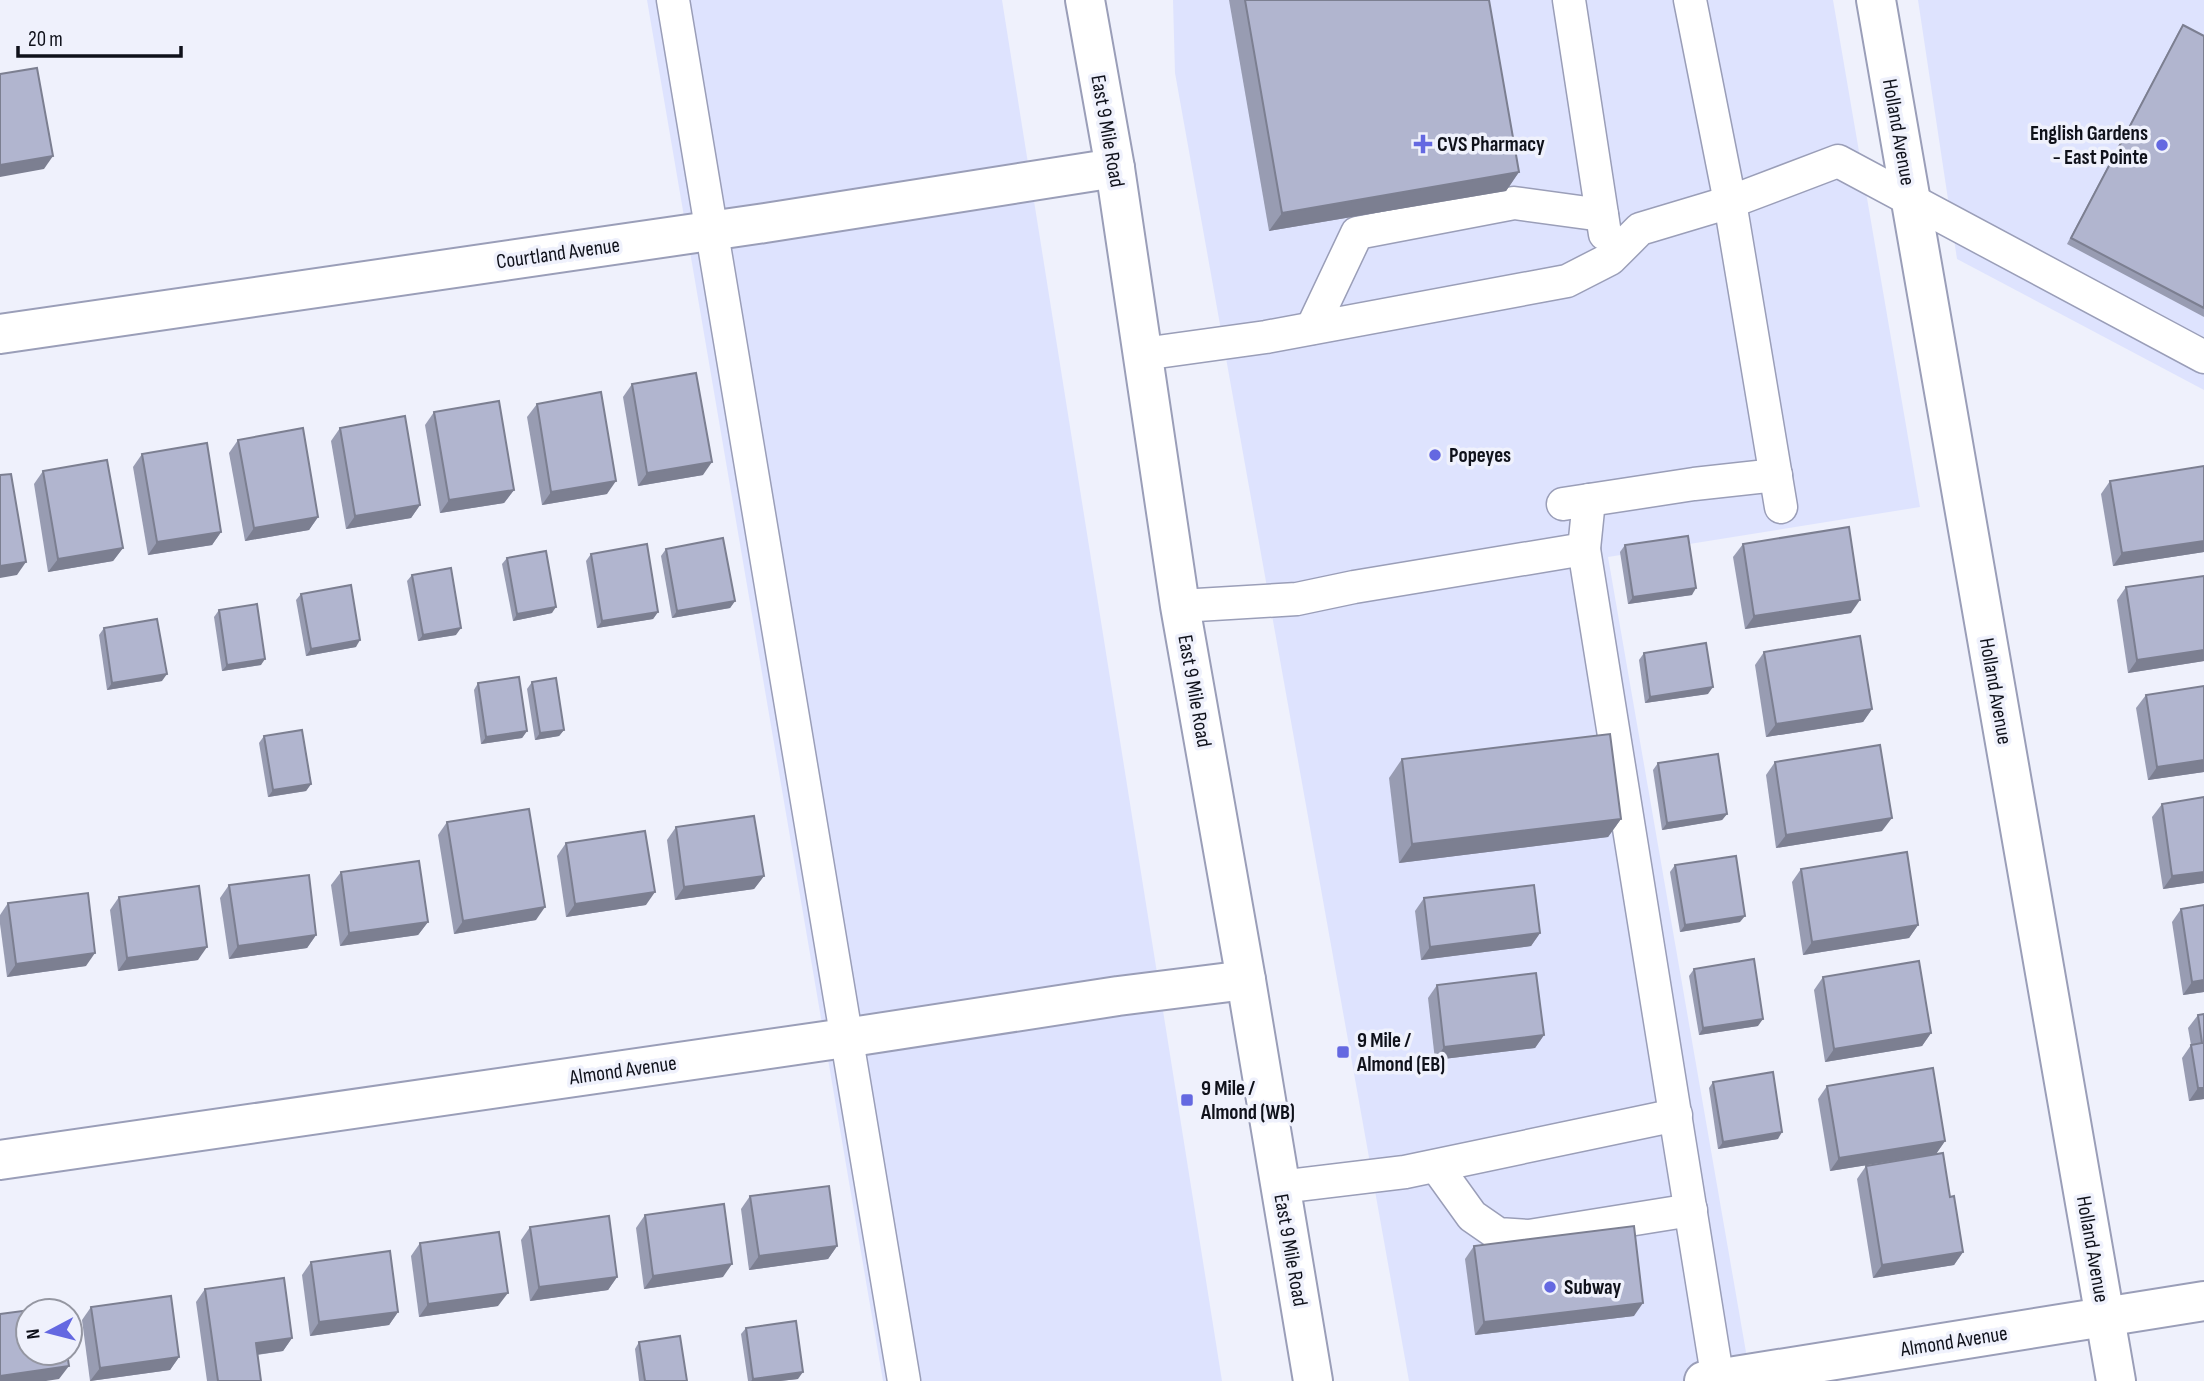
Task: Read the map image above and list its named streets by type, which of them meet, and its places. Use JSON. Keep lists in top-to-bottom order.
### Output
{
  "streets": {
    "street": [
      "East 9 Mile Road",
      "Holland Avenue",
      "Courtland Avenue",
      "Almond Avenue"
    ]
  },
  "crossings": [
    ["East 9 Mile Road", "Courtland Avenue"],
    ["East 9 Mile Road", "Almond Avenue"],
    ["Holland Avenue", "Almond Avenue"]
  ],
  "places": {
    "health": ["CVS Pharmacy"],
    "other": ["English Gardens - East Pointe", "Popeyes", "Subway"],
    "transit": ["9 Mile / Almond (EB)", "9 Mile / Almond (WB)"]
  },
  "scale_bar": "20 m",
  "north": "left"
}
